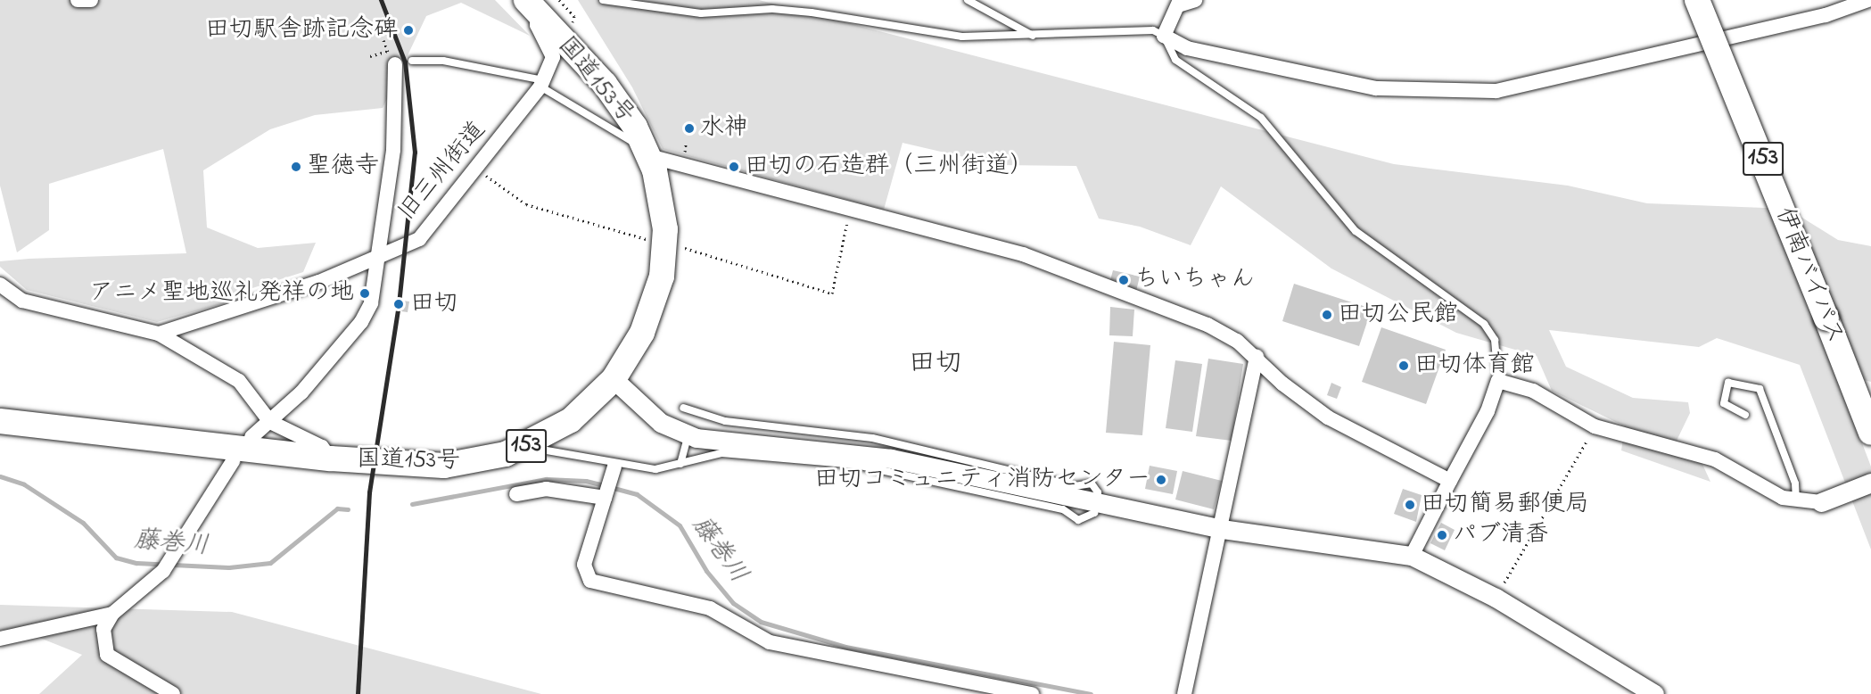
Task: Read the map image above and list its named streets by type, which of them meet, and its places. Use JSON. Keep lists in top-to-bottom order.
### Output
{
  "streets": {
    "highway": ["国道153号", "153", "伊南バイパス"],
    "street": ["旧三州街道"]
  },
  "crossings": [
    ["国道153号", "旧三州街道"]
  ],
  "districts": ["田切"],
  "water": ["藤巻川"],
  "places": [
    "田切駅舎跡記念碑",
    "水神",
    "聖徳寺",
    "田切の石造群（三州街道）",
    "ちいちゃん",
    "アニメ聖地巡礼発祥の地",
    "田切",
    "田切公民館",
    "田切体育館",
    "田切コミュニティ消防センター",
    "田切簡易郵便局",
    "パブ清香"
  ]
}
